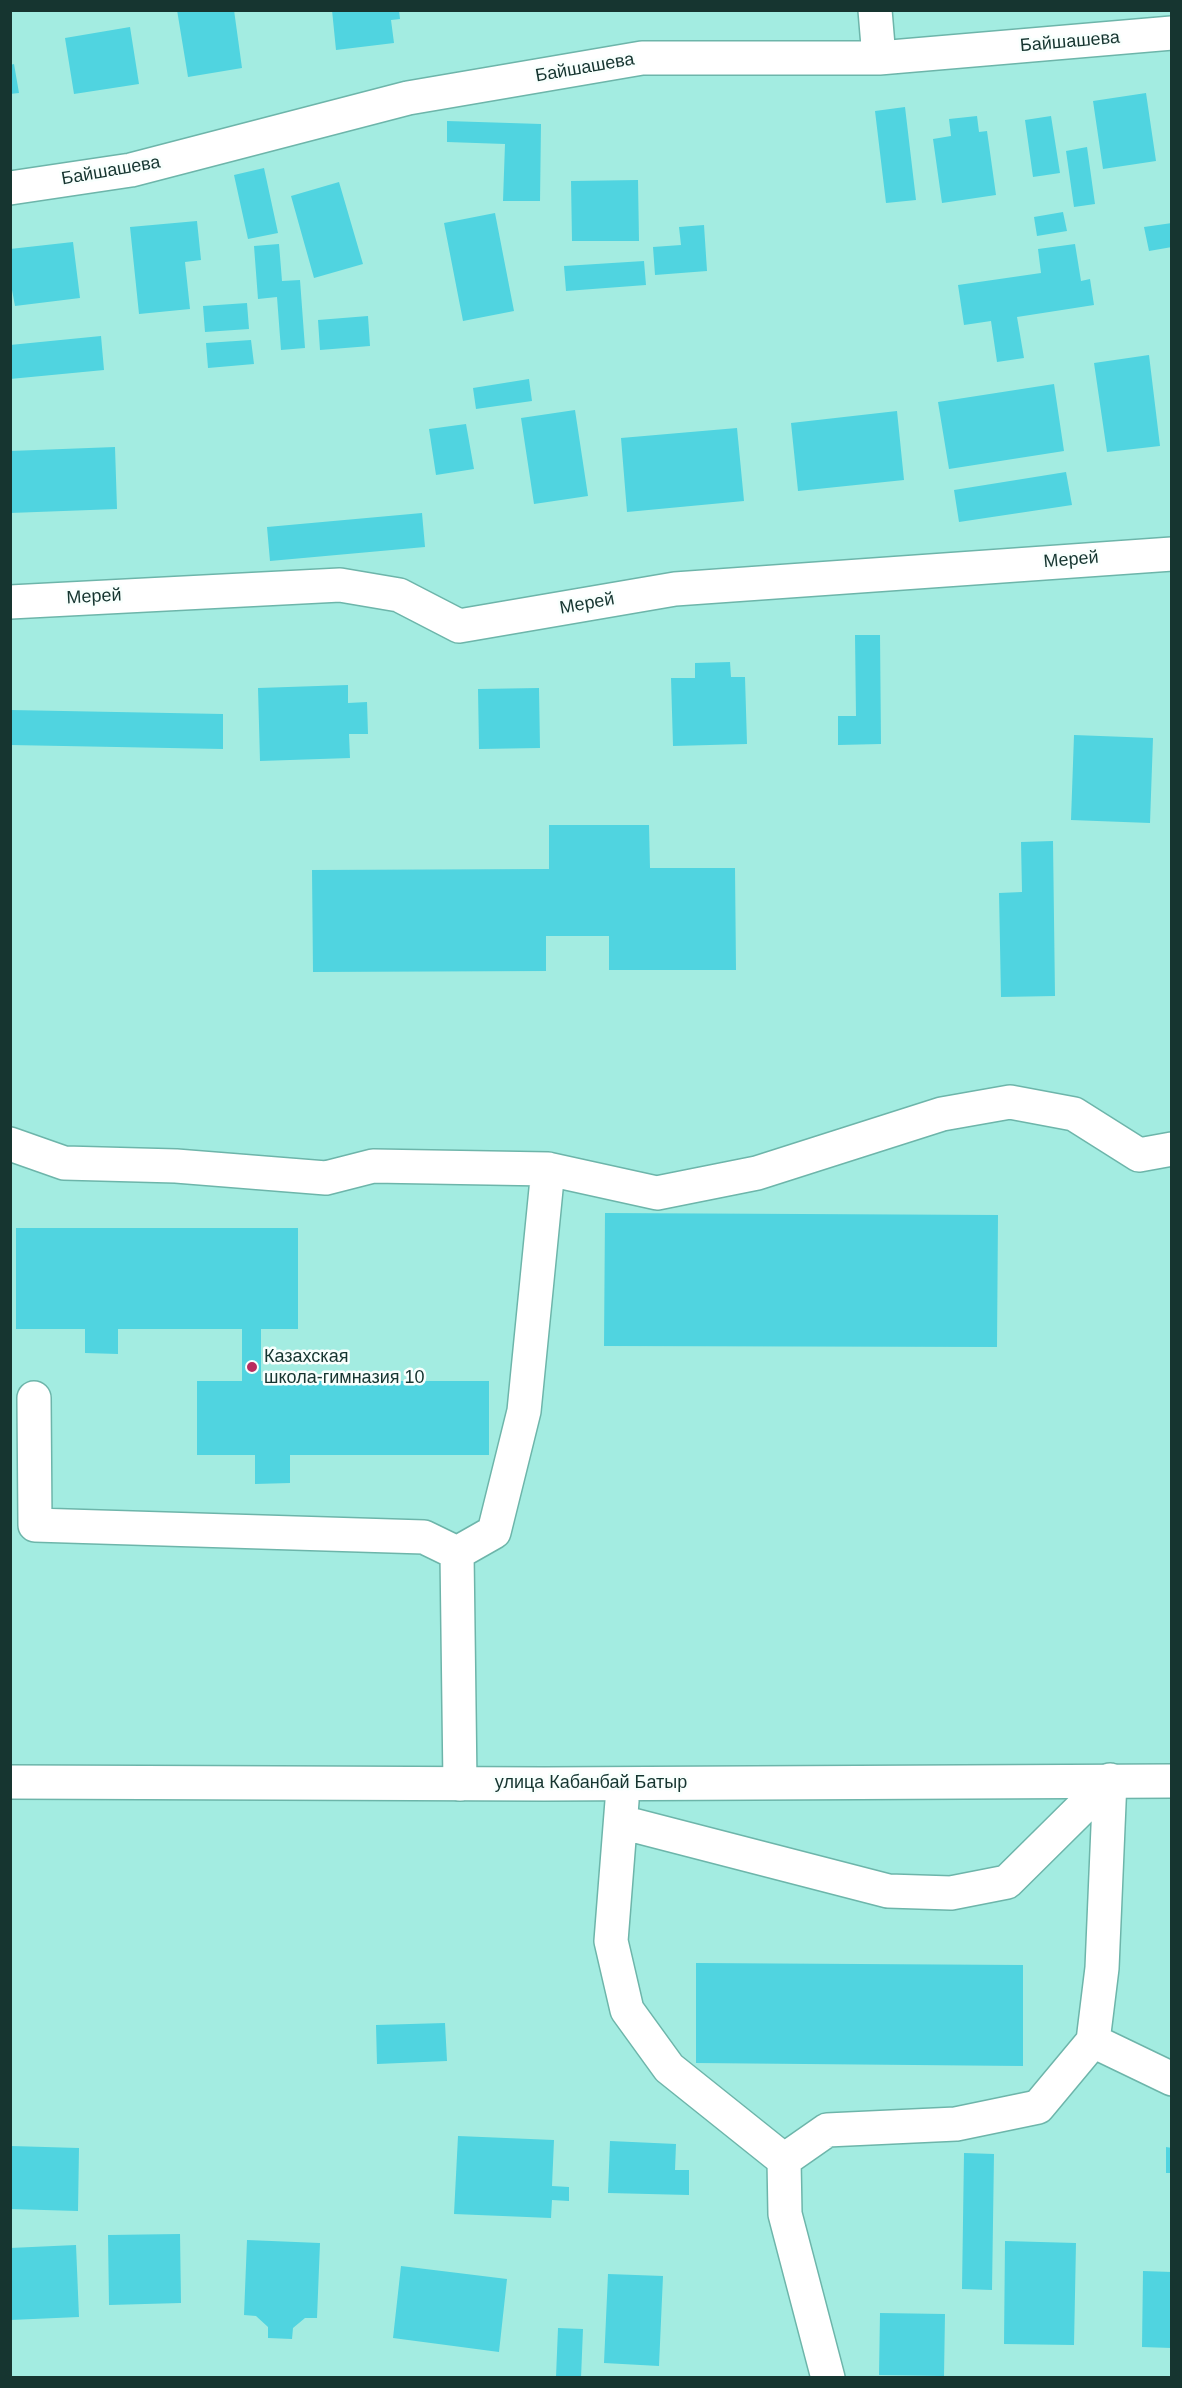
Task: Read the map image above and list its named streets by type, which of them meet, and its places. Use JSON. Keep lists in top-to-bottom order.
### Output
{
  "streets": {
    "street": ["Байшашева", "Мерей", "улица Кабанбай Батыр"]
  },
  "places": ["Казахская школа-гимназия 10"]
}
